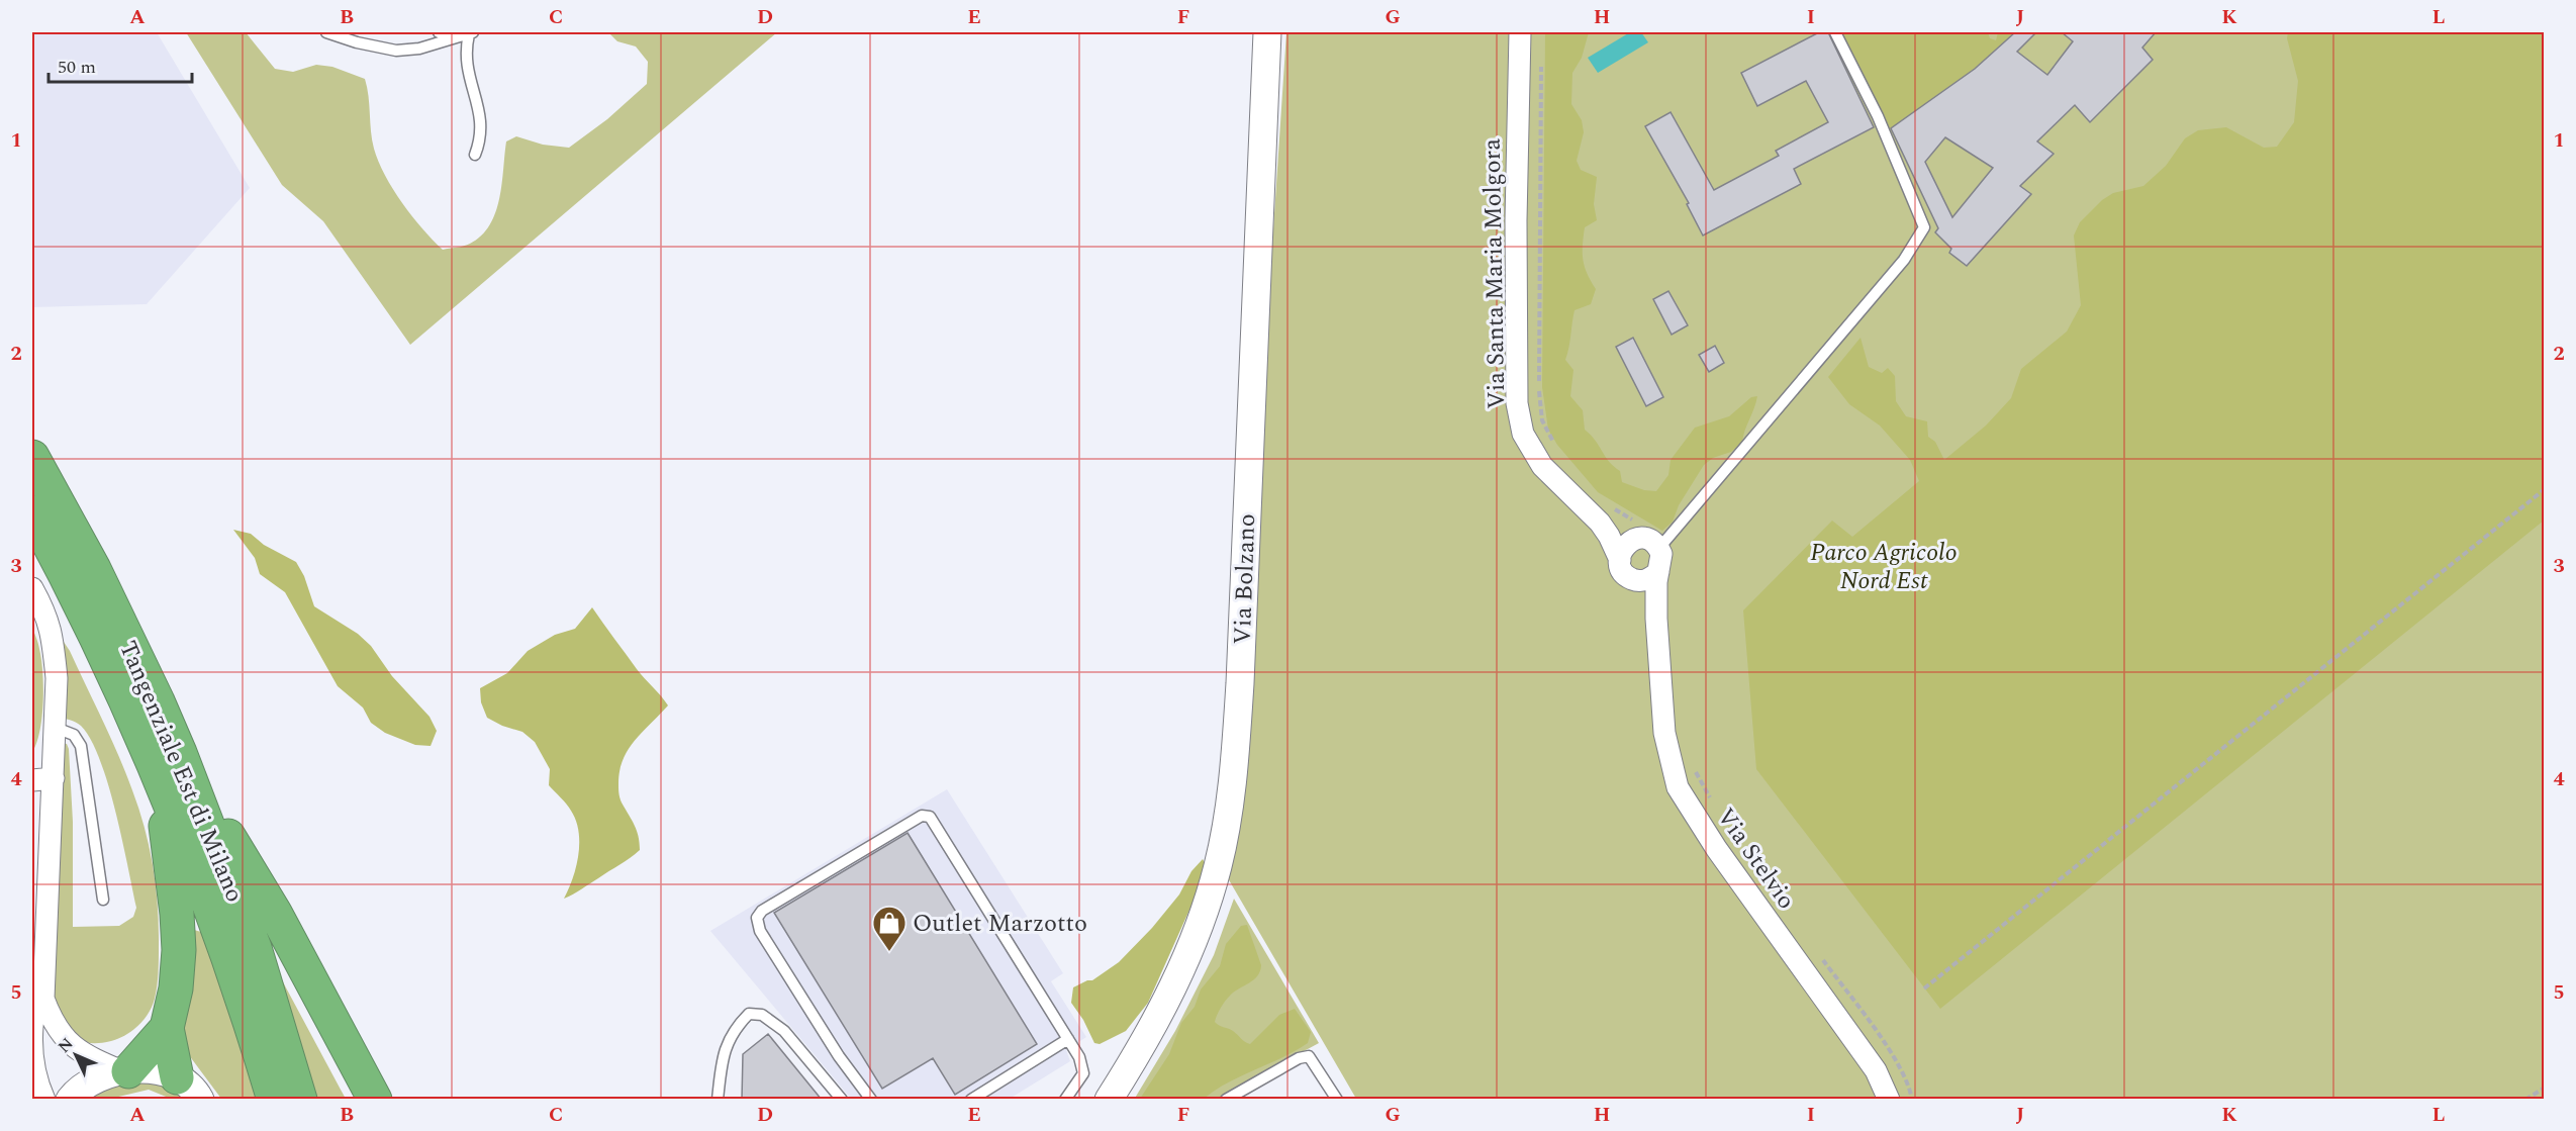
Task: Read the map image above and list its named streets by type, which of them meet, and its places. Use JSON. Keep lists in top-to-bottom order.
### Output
{
  "streets": {
    "highway": ["Tangenziale Est di Milano"],
    "street": ["Via Santa Maria Molgora", "Via Bolzano", "Via Stelvio"]
  },
  "parks": ["Parco Agricolo Nord Est"],
  "places": {
    "shop": ["Outlet Marzotto"]
  },
  "scale_bar": "50 m",
  "north": "top left",
  "grid": {
    "columns": [
      "A",
      "B",
      "C",
      "D",
      "E",
      "F",
      "G",
      "H",
      "I",
      "J",
      "K",
      "L"
    ],
    "rows": [
      "1",
      "2",
      "3",
      "4",
      "5"
    ]
  }
}
